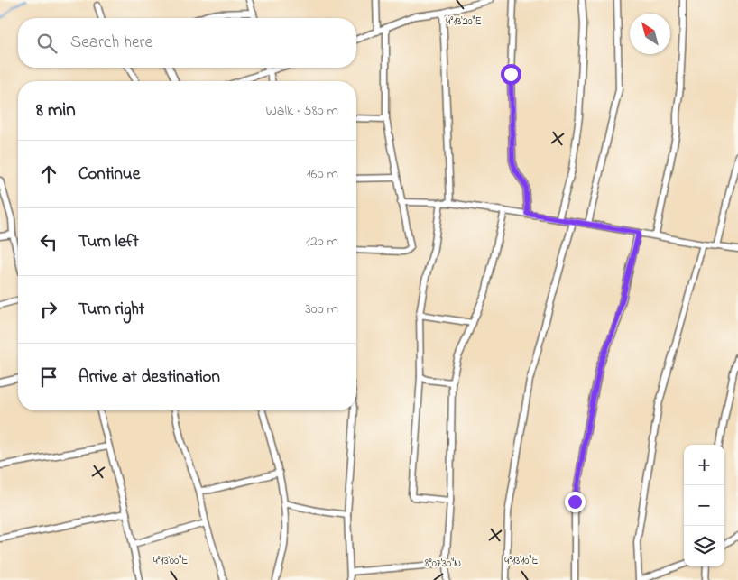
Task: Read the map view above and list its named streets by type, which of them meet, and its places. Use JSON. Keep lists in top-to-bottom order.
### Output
{
  "north": "top left",
  "page": {
    "search": "Search here",
    "heading": ["8 min", "Walk · 580 m"],
    "list": [
      ["Continue", "160 m"],
      ["Turn left", "120 m"],
      ["Turn right", "300 m"],
      "Arrive at destination"
    ],
    "map_buttons": ["+", "−"]
  },
  "coordinates": [
    "4°13'20\"E",
    "4°13'00\"E",
    "4°13'10\"E",
    "8°07'30\"N"
  ]
}
